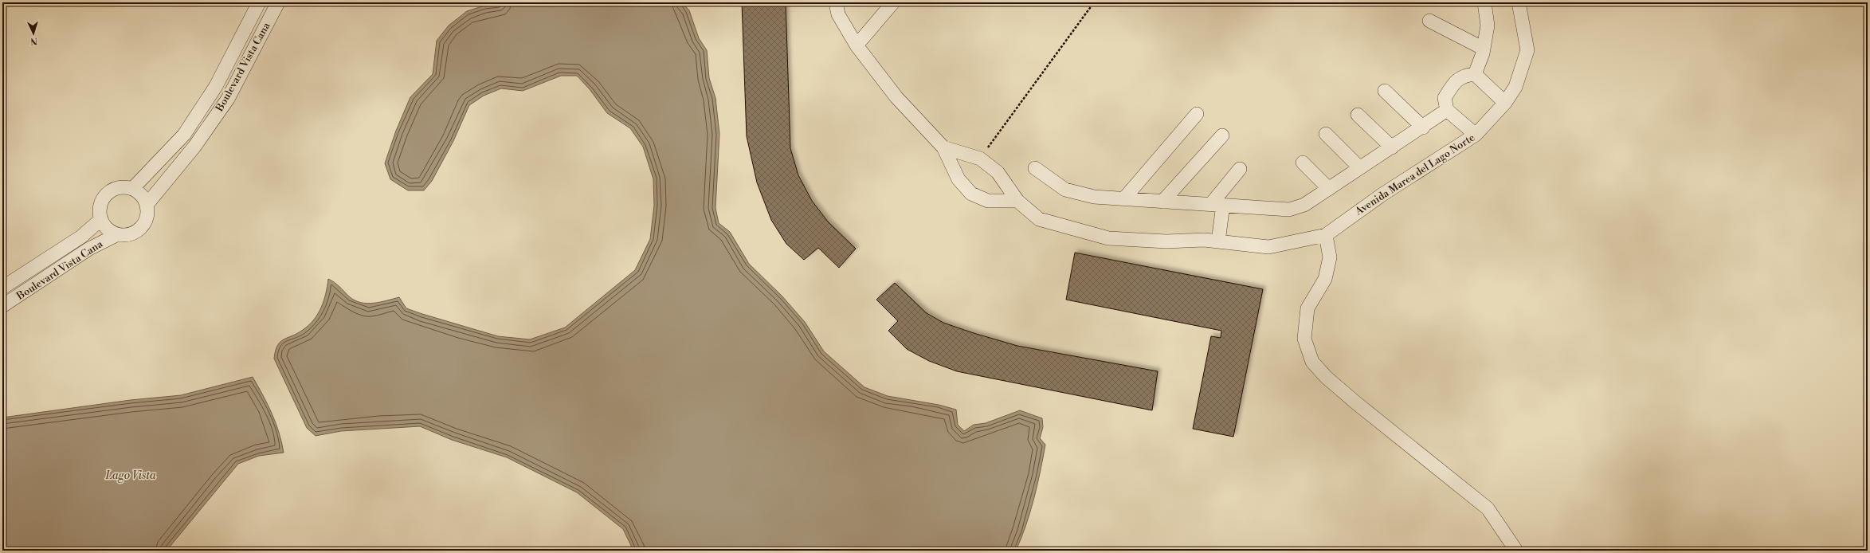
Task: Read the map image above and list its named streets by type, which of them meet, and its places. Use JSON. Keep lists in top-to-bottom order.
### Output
{
  "streets": {
    "street": ["Boulevard Vista Cana", "Avenida Marea del Lago Norte"]
  },
  "water": ["Lago Vista"],
  "north": "bottom"
}
